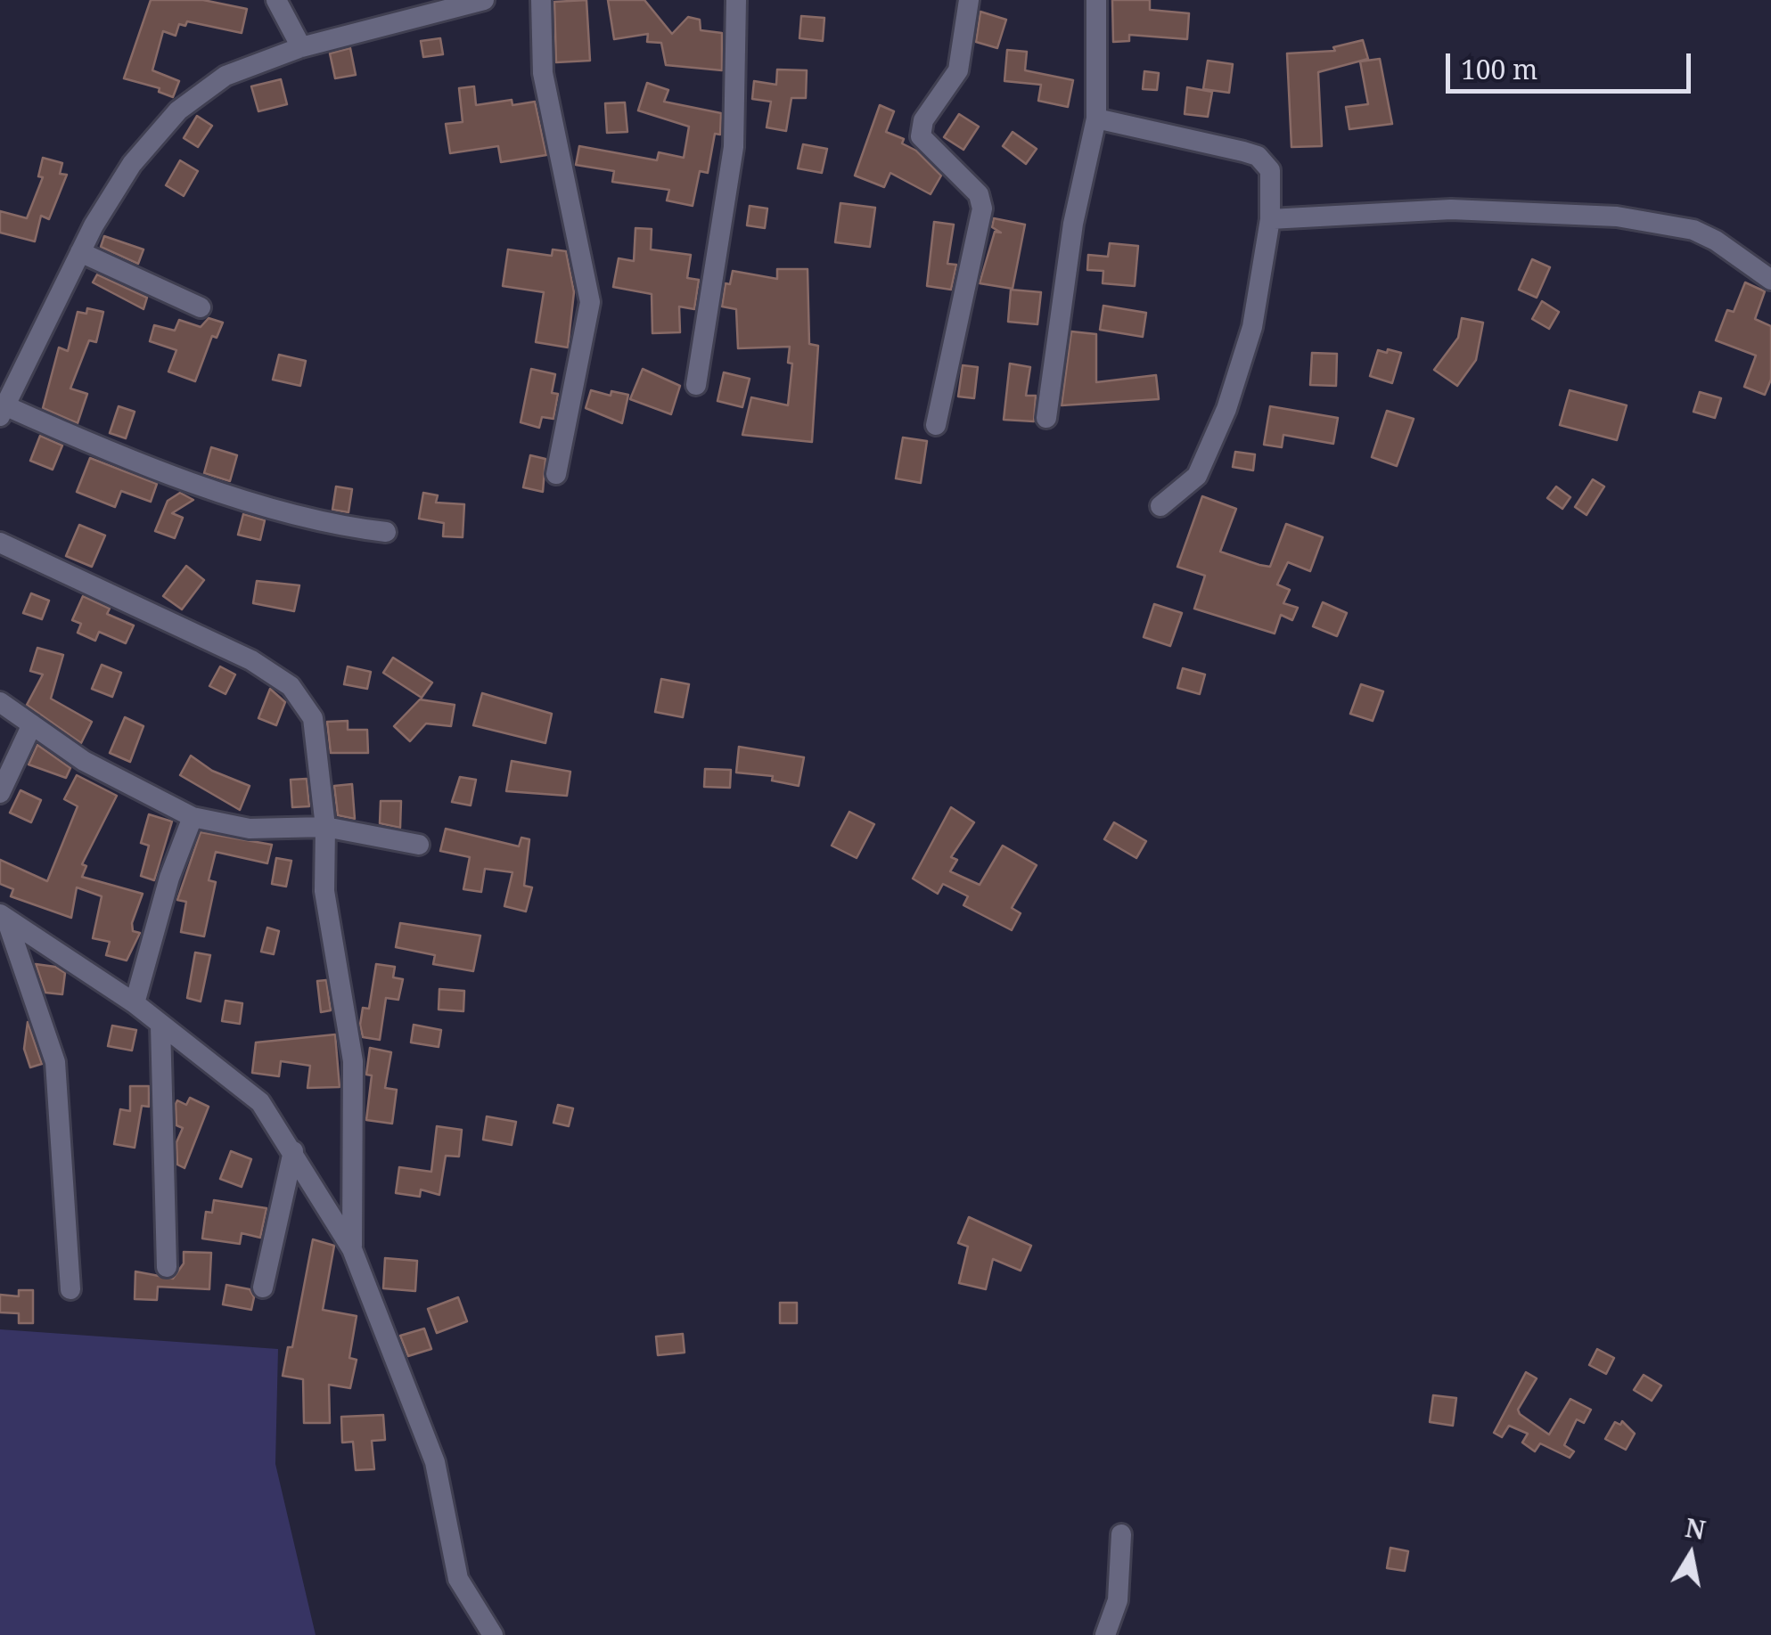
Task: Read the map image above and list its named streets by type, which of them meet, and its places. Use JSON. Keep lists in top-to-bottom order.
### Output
{
  "scale_bar": "100 m",
  "north": "top"
}
